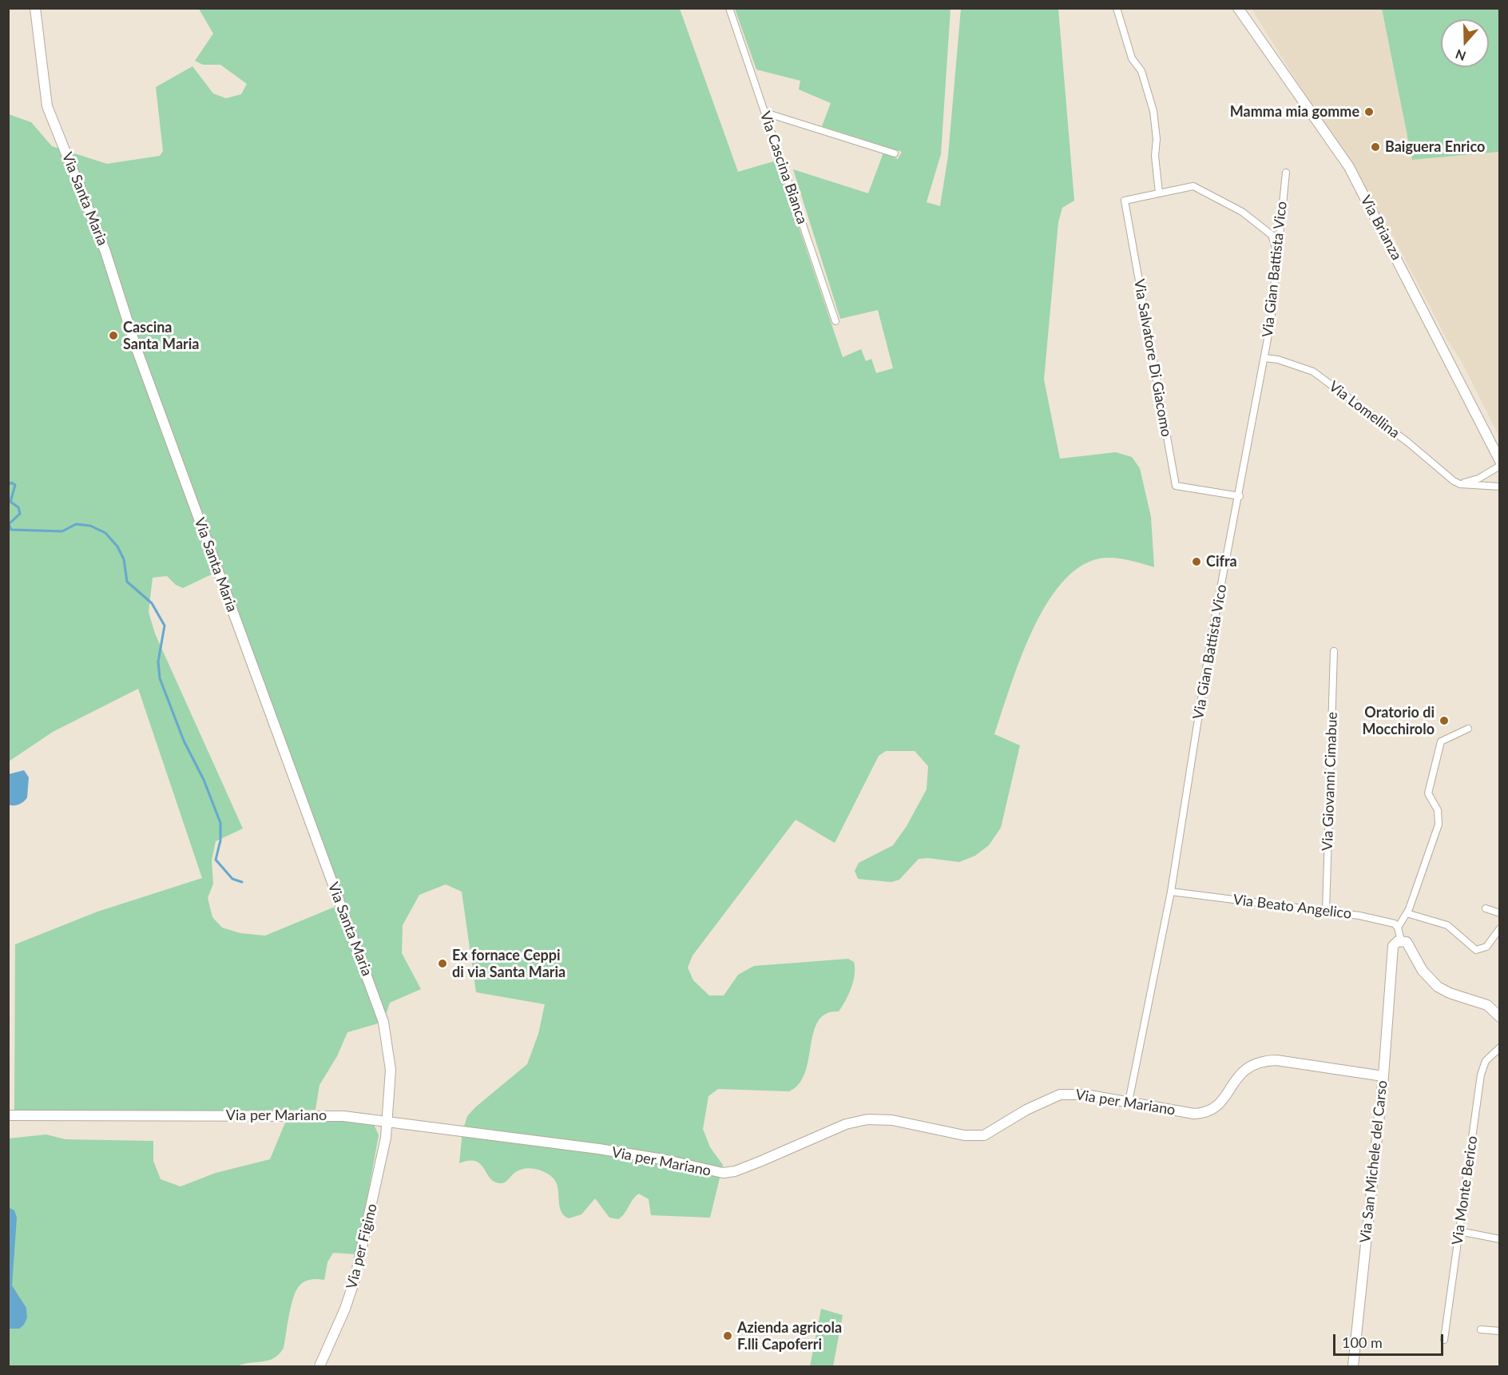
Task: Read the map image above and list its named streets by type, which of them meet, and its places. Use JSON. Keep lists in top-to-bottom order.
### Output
{
  "streets": {
    "street": [
      "Via Cascina Bianca",
      "Via Santa Maria",
      "Via Brianza",
      "Via Gian Battista Vico",
      "Via Salvatore Di Giacomo",
      "Via Lomellina",
      "Via Giovanni Cimabue",
      "Via Beato Angelico",
      "Via per Mariano",
      "Via San Michele del Carso",
      "Via Monte Berico",
      "Via per Figino"
    ]
  },
  "crossings": [
    ["Via Santa Maria", "Via per Mariano"],
    ["Via Santa Maria", "Via per Figino"],
    ["Via Gian Battista Vico", "Via Salvatore Di Giacomo"],
    ["Via Gian Battista Vico", "Via Lomellina"],
    ["Via Gian Battista Vico", "Via Beato Angelico"],
    ["Via Gian Battista Vico", "Via per Mariano"],
    ["Via Giovanni Cimabue", "Via Beato Angelico"],
    ["Via per Mariano", "Via San Michele del Carso"],
    ["Via per Mariano", "Via per Figino"]
  ],
  "places": [
    "Mamma mia gomme",
    "Baiguera Enrico",
    "Cascina Santa Maria",
    "Cifra",
    "Oratorio di Mocchirolo",
    "Ex fornace Ceppi di via Santa Maria",
    "Azienda agricola F.lli Capoferri"
  ],
  "scale_bar": "100 m",
  "north": "bottom"
}
